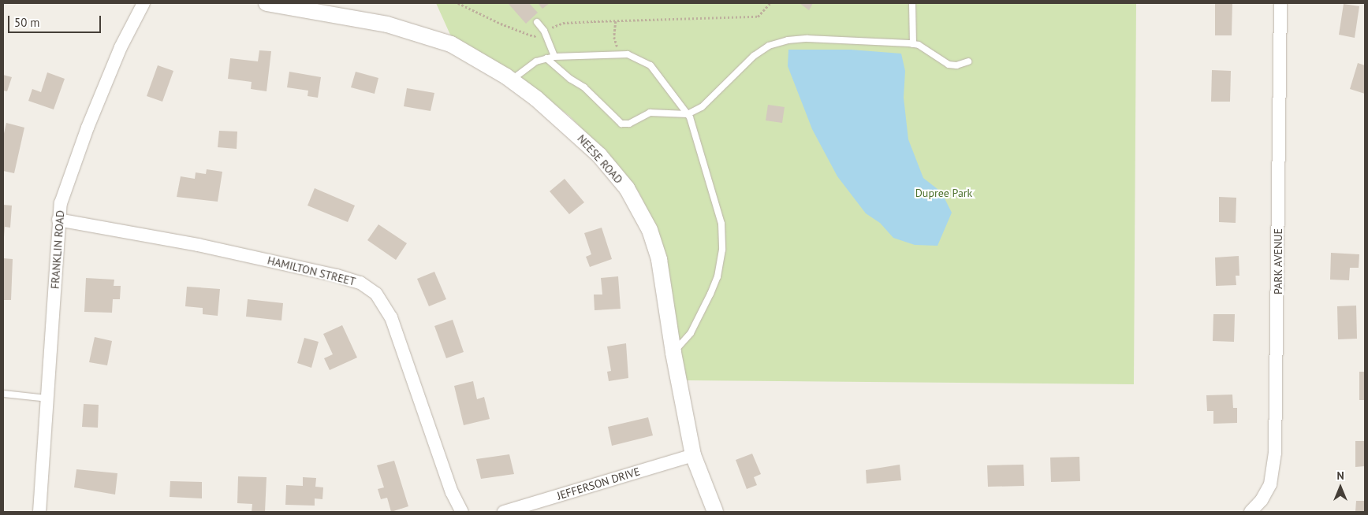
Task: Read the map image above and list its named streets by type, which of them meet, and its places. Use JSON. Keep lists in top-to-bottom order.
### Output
{
  "streets": {
    "street": [
      "NEESE ROAD",
      "FRANKLIN ROAD",
      "PARK AVENUE",
      "HAMILTON STREET",
      "JEFFERSON DRIVE"
    ]
  },
  "crossings": [
    ["NEESE ROAD", "JEFFERSON DRIVE"],
    ["FRANKLIN ROAD", "HAMILTON STREET"]
  ],
  "parks": ["Dupree Park"],
  "scale_bar": "50 m",
  "north": "top"
}
